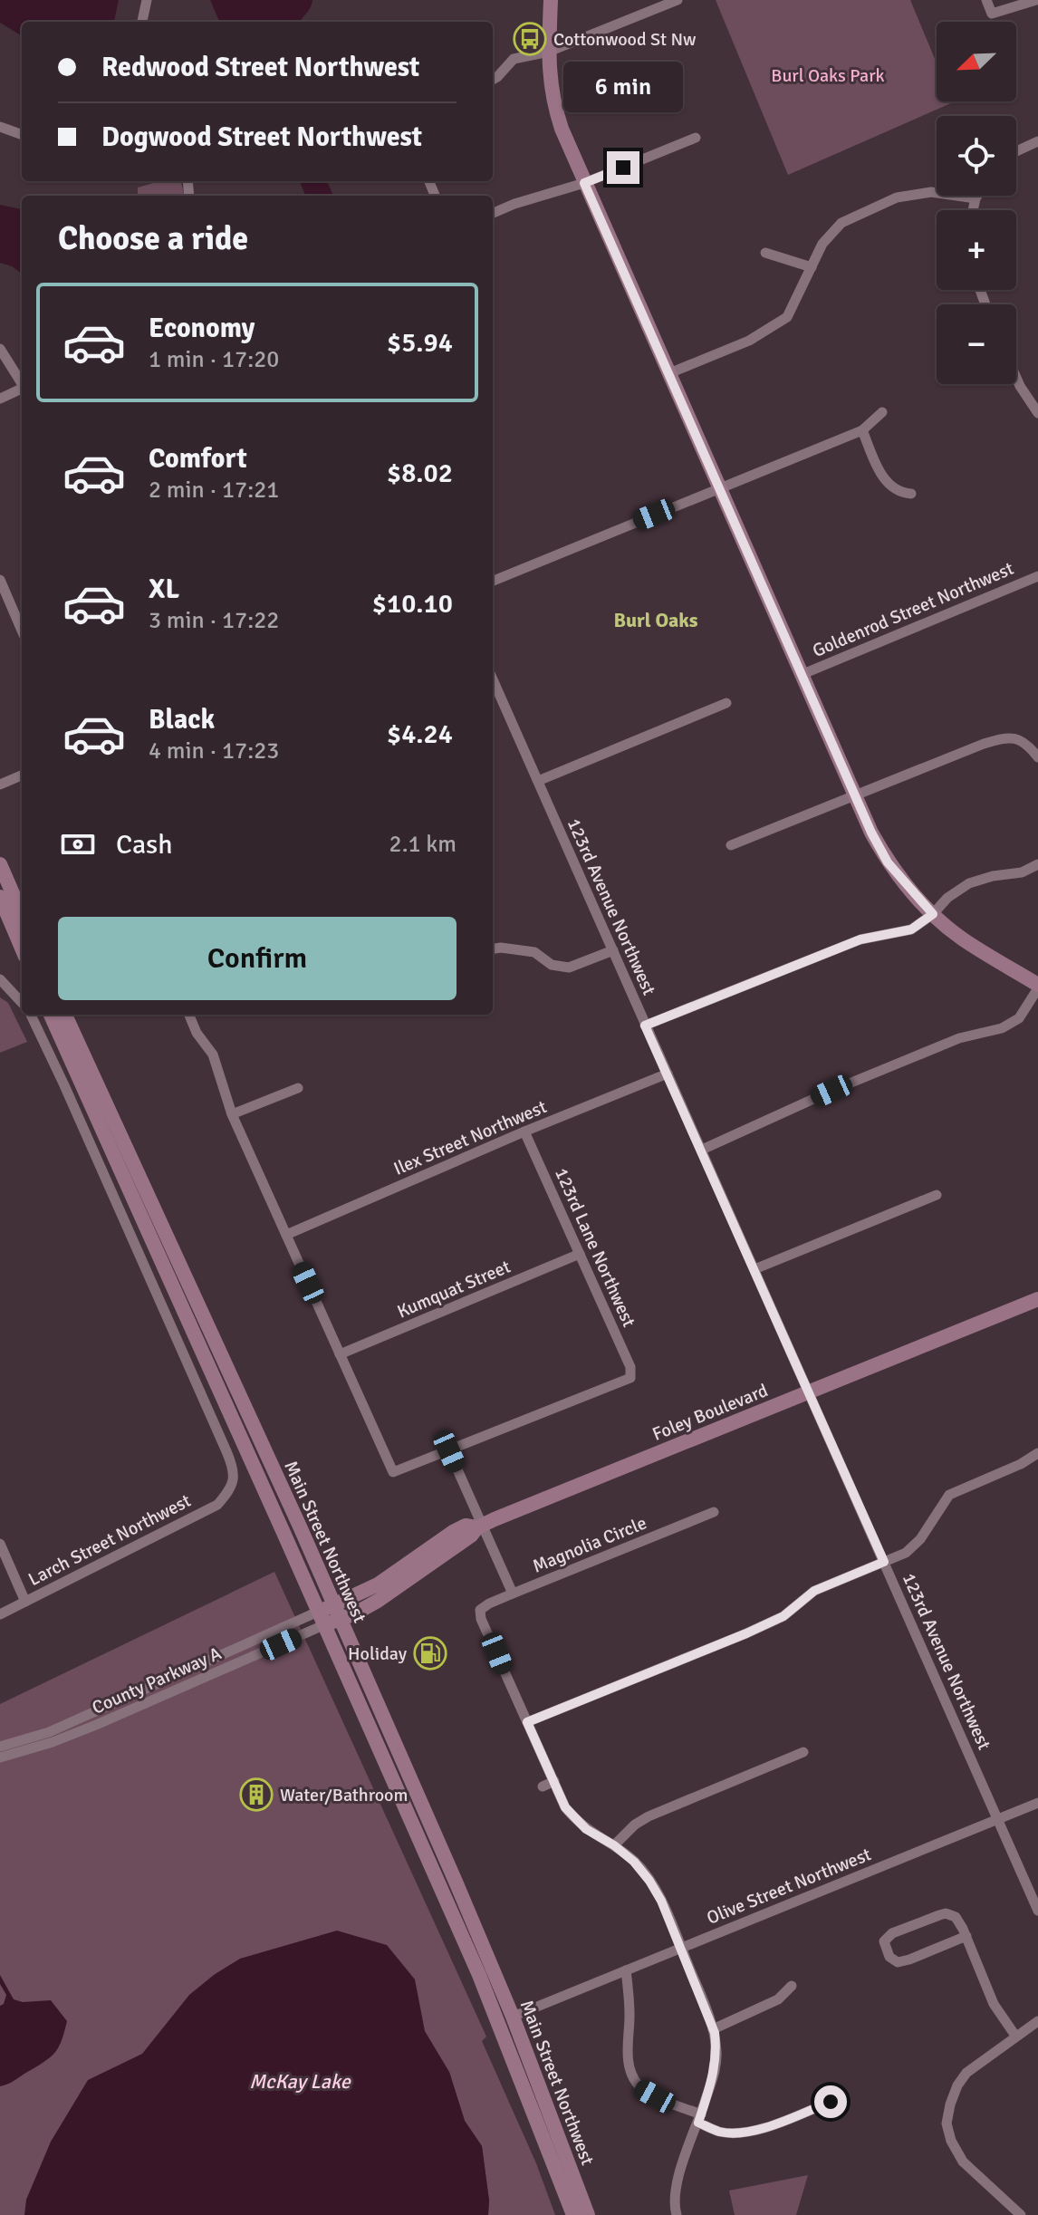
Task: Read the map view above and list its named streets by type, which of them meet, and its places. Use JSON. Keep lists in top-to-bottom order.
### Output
{
  "streets": {
    "main road": ["Foley Boulevard", "Main Street Northwest"],
    "street": [
      "Goldenrod Street Northwest",
      "123rd Avenue Northwest",
      "Ilex Street Northwest",
      "123rd Lane Northwest",
      "Kumquat Street",
      "Larch Street Northwest",
      "Magnolia Circle",
      "County Parkway A",
      "Olive Street Northwest"
    ]
  },
  "crossings": [
    ["123rd Avenue Northwest", "Ilex Street Northwest"],
    ["123rd Avenue Northwest", "Foley Boulevard"],
    ["123rd Avenue Northwest", "Olive Street Northwest"],
    ["Ilex Street Northwest", "123rd Lane Northwest"],
    ["123rd Lane Northwest", "Kumquat Street"],
    ["Foley Boulevard", "Main Street Northwest"],
    ["Foley Boulevard", "County Parkway A"],
    ["Main Street Northwest", "County Parkway A"],
    ["Main Street Northwest", "Olive Street Northwest"]
  ],
  "districts": ["Burl Oaks"],
  "water": ["McKay Lake"],
  "parks": ["Burl Oaks Park"],
  "places": {
    "bus stop": ["Cottonwood St Nw"],
    "fuel station": ["Holiday"],
    "building": ["Water/Bathroom"]
  },
  "north": "bottom left",
  "page": {
    "map_buttons": ["+", "−"],
    "banner": ["Redwood Street Northwest", "Dogwood Street Northwest"],
    "bubble": "6 min",
    "heading": "Choose a ride",
    "list": [
      {
        "name": "Economy",
        "note": "1 min · 17:20",
        "value": "$5.94"
      },
      {
        "name": "Comfort",
        "note": "2 min · 17:21",
        "value": "$8.02"
      },
      {
        "name": "XL",
        "note": "3 min · 17:22",
        "value": "$10.10"
      },
      {
        "name": "Black",
        "note": "4 min · 17:23",
        "value": "$4.24"
      }
    ],
    "pay": ["Cash", "2.1 km"],
    "buttons": "Confirm"
  }
}
